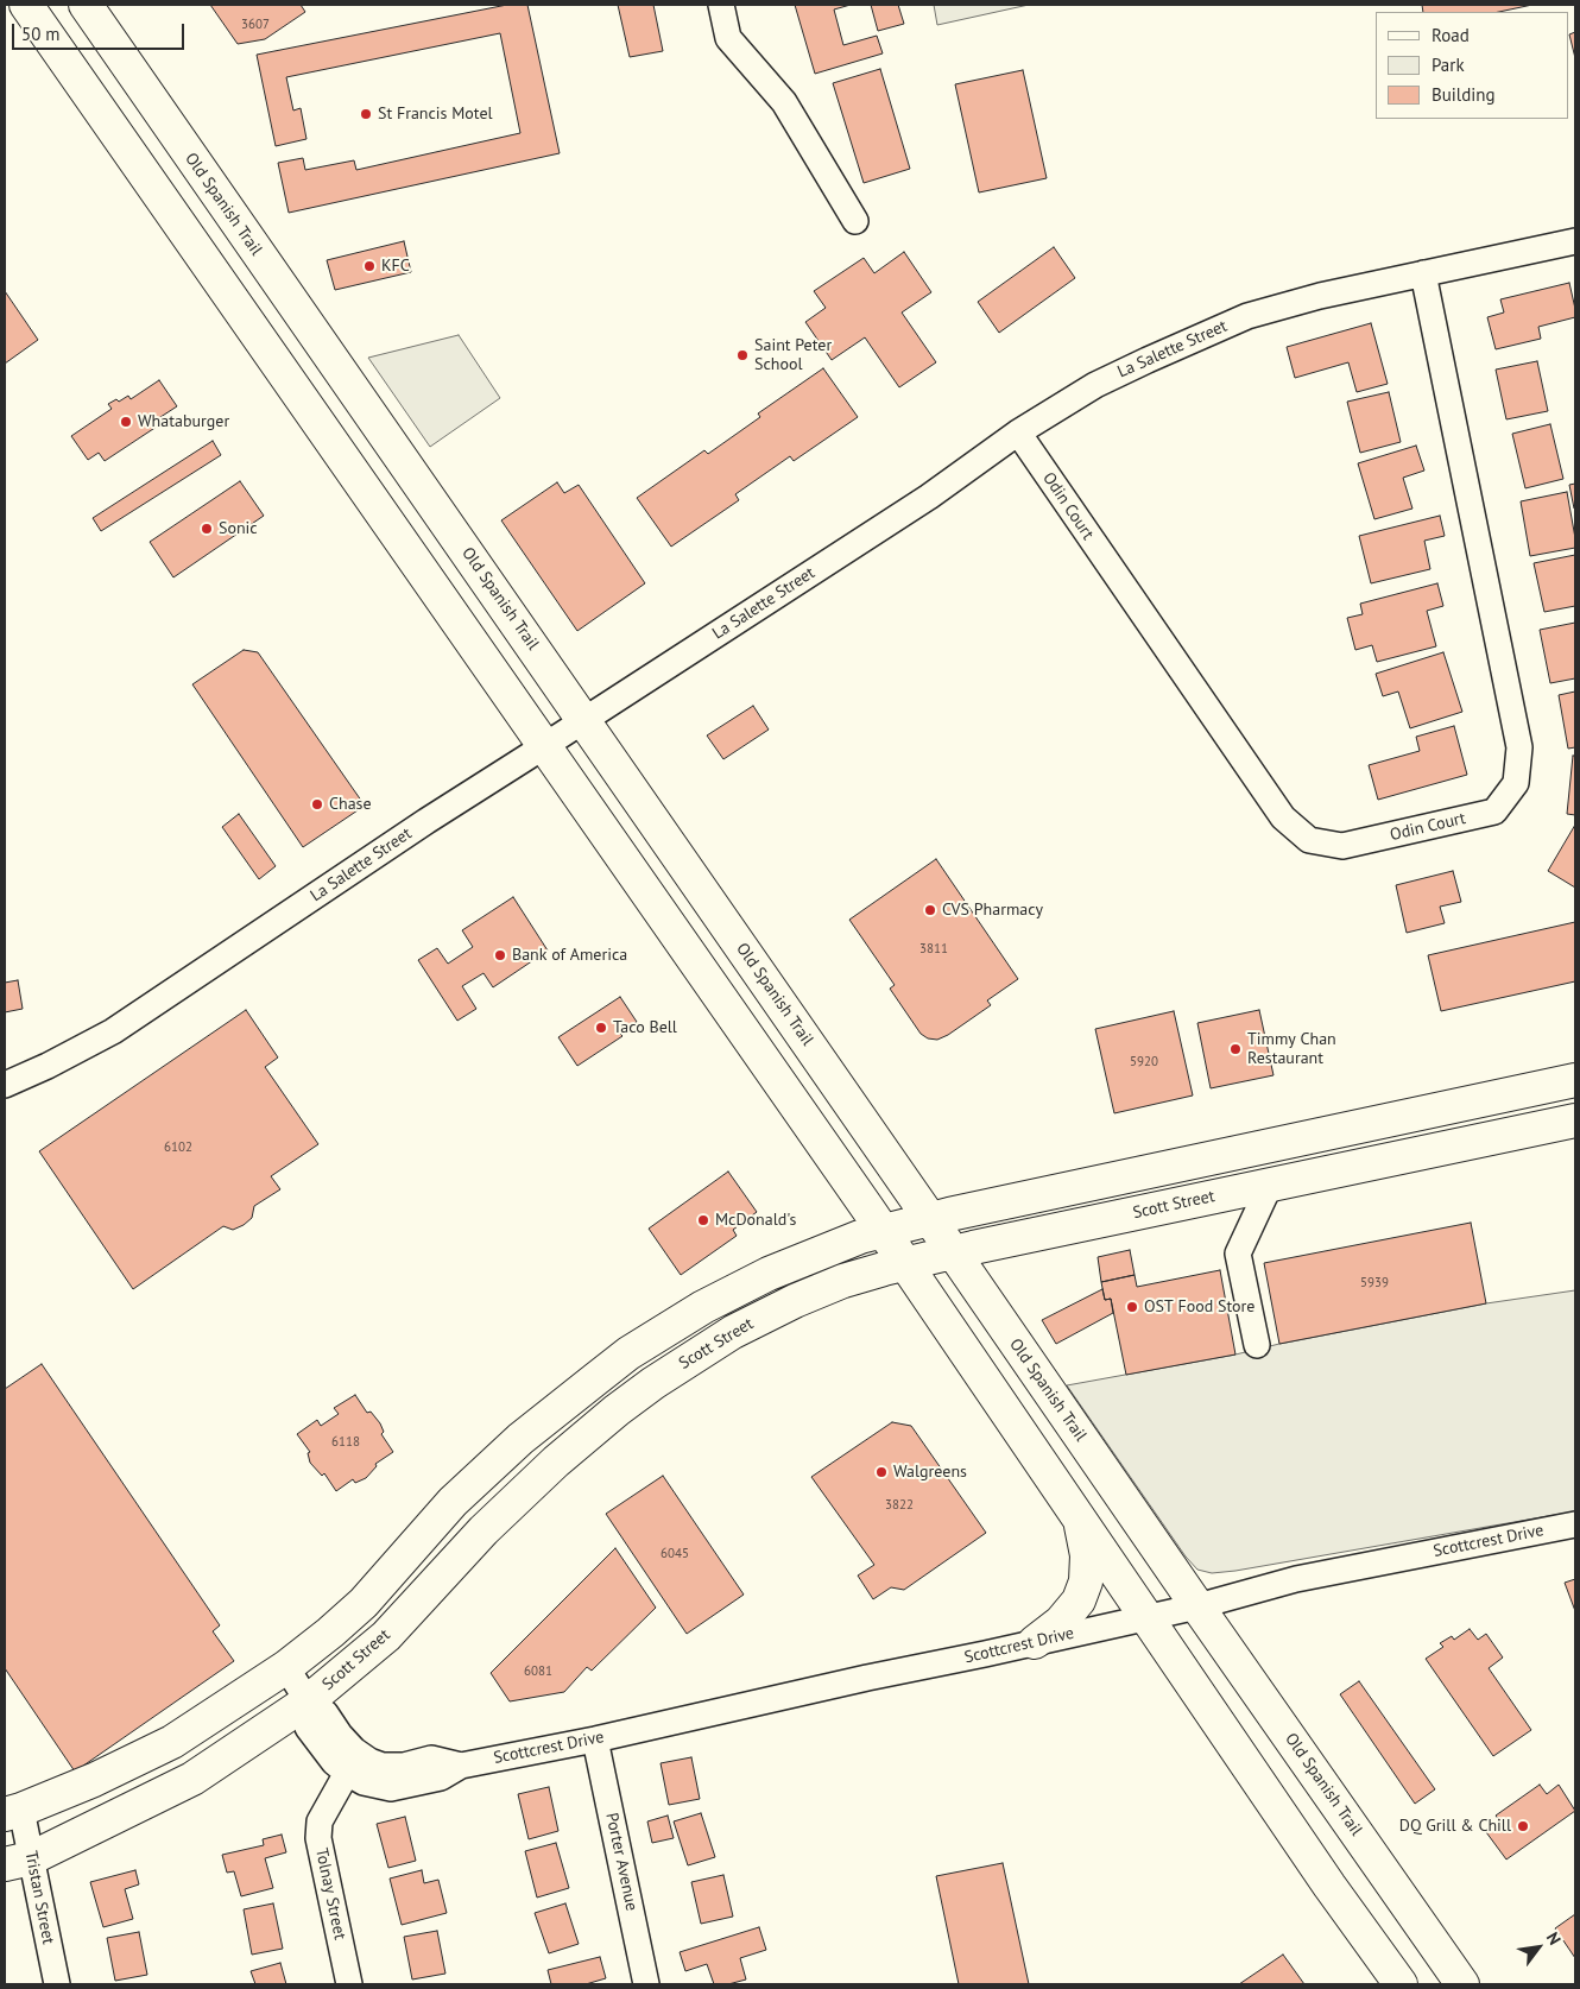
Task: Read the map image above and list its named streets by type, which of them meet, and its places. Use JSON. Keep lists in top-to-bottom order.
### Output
{
  "streets": {
    "main road": ["Old Spanish Trail", "Scott Street"],
    "street": [
      "La Salette Street",
      "Odin Court",
      "Scottcrest Drive",
      "Porter Avenue",
      "Tolnay Street",
      "Tristan Street"
    ]
  },
  "crossings": [
    ["Old Spanish Trail", "La Salette Street"],
    ["Old Spanish Trail", "Scott Street"],
    ["Old Spanish Trail", "Scottcrest Drive"],
    ["La Salette Street", "Odin Court"],
    ["Scott Street", "Scottcrest Drive"],
    ["Scott Street", "Tristan Street"],
    ["Scottcrest Drive", "Porter Avenue"],
    ["Scottcrest Drive", "Tolnay Street"]
  ],
  "places": [
    "St Francis Motel",
    "KFC",
    "Saint Peter School",
    "Whataburger",
    "Sonic",
    "Chase",
    "CVS Pharmacy",
    "Bank of America",
    "Taco Bell",
    "Timmy Chan Restaurant",
    "McDonald's",
    "OST Food Store",
    "Walgreens",
    "DQ Grill & Chill"
  ],
  "house_numbers": [
    "3607",
    "3811",
    "5920",
    "6102",
    "5939",
    "6118",
    "3822",
    "6045",
    "6081"
  ],
  "legend": ["Road", "Park", "Building"],
  "scale_bar": "50 m",
  "north": "top right"
}
